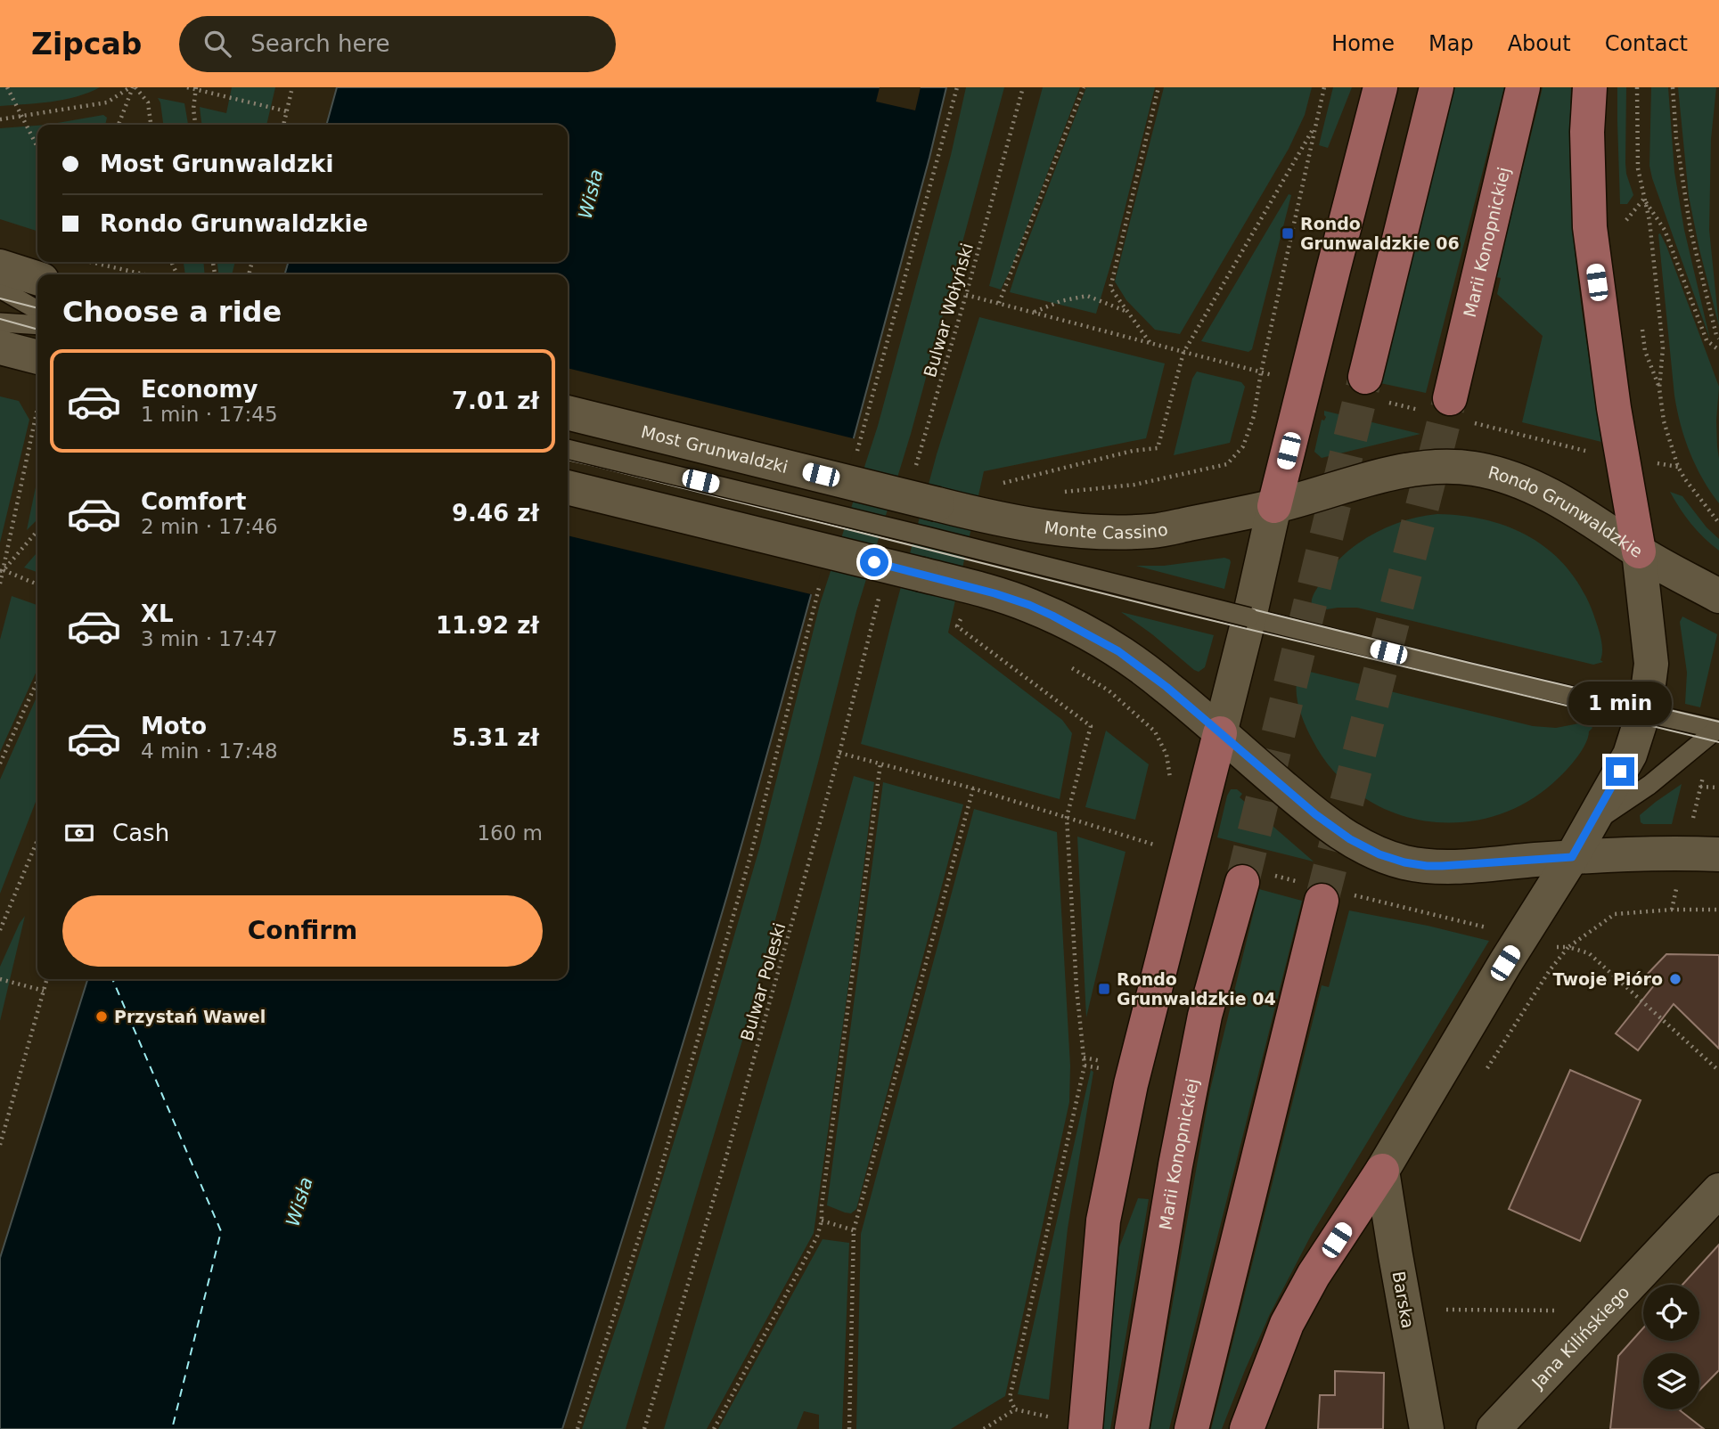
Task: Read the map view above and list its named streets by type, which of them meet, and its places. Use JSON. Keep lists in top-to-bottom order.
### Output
{
  "streets": {
    "main road": ["Marii Konopnickiej"],
    "street": [
      "Most Grunwaldzki",
      "Rondo Grunwaldzkie",
      "Monte Cassino",
      "Barska",
      "Jana Kilińskiego"
    ],
    "path": ["Bulwar Wołyński", "Bulwar Poleski"]
  },
  "crossings": [
    ["Most Grunwaldzki", "Monte Cassino"],
    ["Rondo Grunwaldzkie", "Monte Cassino"]
  ],
  "water": ["Wisła"],
  "places": {
    "transit": ["Rondo Grunwaldzkie 06", "Rondo Grunwaldzkie 04"],
    "other": ["Twoje Pióro", "Przystań Wawel"]
  },
  "page": {
    "header": "Zipcab",
    "search": "Search here",
    "nav": [
      "Home",
      "Map",
      "About",
      "Contact"
    ],
    "banner": ["Most Grunwaldzki", "Rondo Grunwaldzkie"],
    "heading": "Choose a ride",
    "list": [
      {
        "name": "Economy",
        "note": "1 min · 17:45",
        "value": "7.01 zł"
      },
      {
        "name": "Comfort",
        "note": "2 min · 17:46",
        "value": "9.46 zł"
      },
      {
        "name": "XL",
        "note": "3 min · 17:47",
        "value": "11.92 zł"
      },
      {
        "name": "Moto",
        "note": "4 min · 17:48",
        "value": "5.31 zł"
      }
    ],
    "bubble": "1 min",
    "pay": ["Cash", "160 m"],
    "buttons": "Confirm"
  }
}
